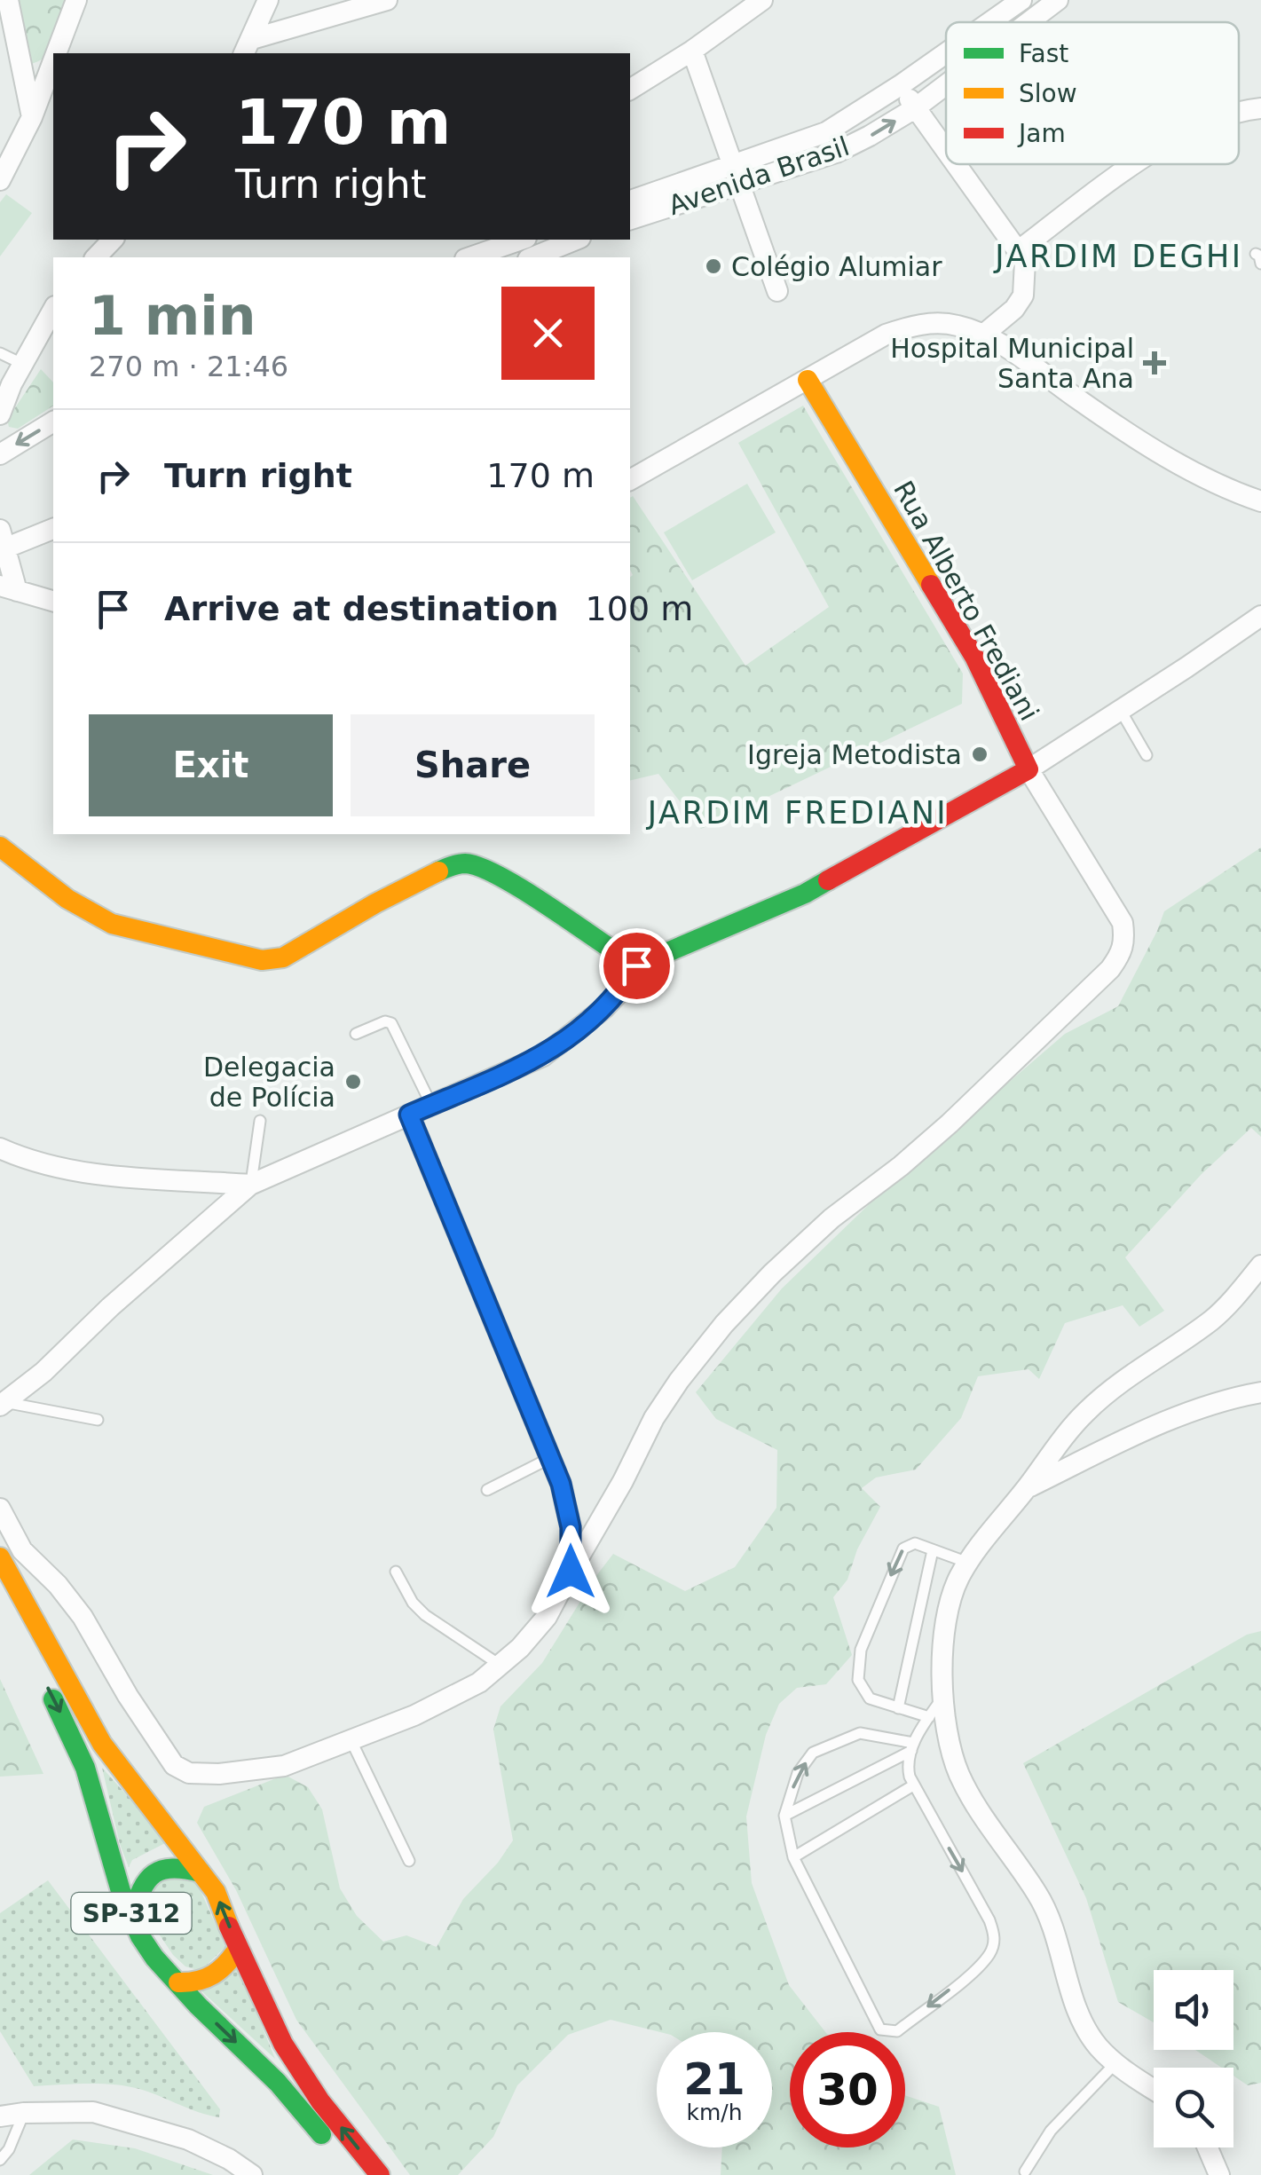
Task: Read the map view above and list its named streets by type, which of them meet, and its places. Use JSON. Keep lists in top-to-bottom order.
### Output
{
  "streets": {
    "street": ["Avenida Brasil", "Rua Alberto Frediani", "SP-312"]
  },
  "districts": ["JARDIM DEGHI", "JARDIM FREDIANI"],
  "places": {
    "other": ["Colégio Alumiar", "Igreja Metodista", "Delegacia de Polícia"],
    "health": ["Hospital Municipal Santa Ana"]
  },
  "legend": ["Fast", "Slow", "Jam"],
  "page": {
    "turn": ["170 m", "Turn right"],
    "heading": ["1 min", "270 m · 21:46"],
    "list": [
      {
        "name": "Turn right",
        "value": "170 m"
      },
      {
        "name": "Arrive at destination",
        "value": "100 m"
      }
    ],
    "buttons": ["Exit", "Share"],
    "speed": "21 km/h",
    "limit": "30"
  }
}
